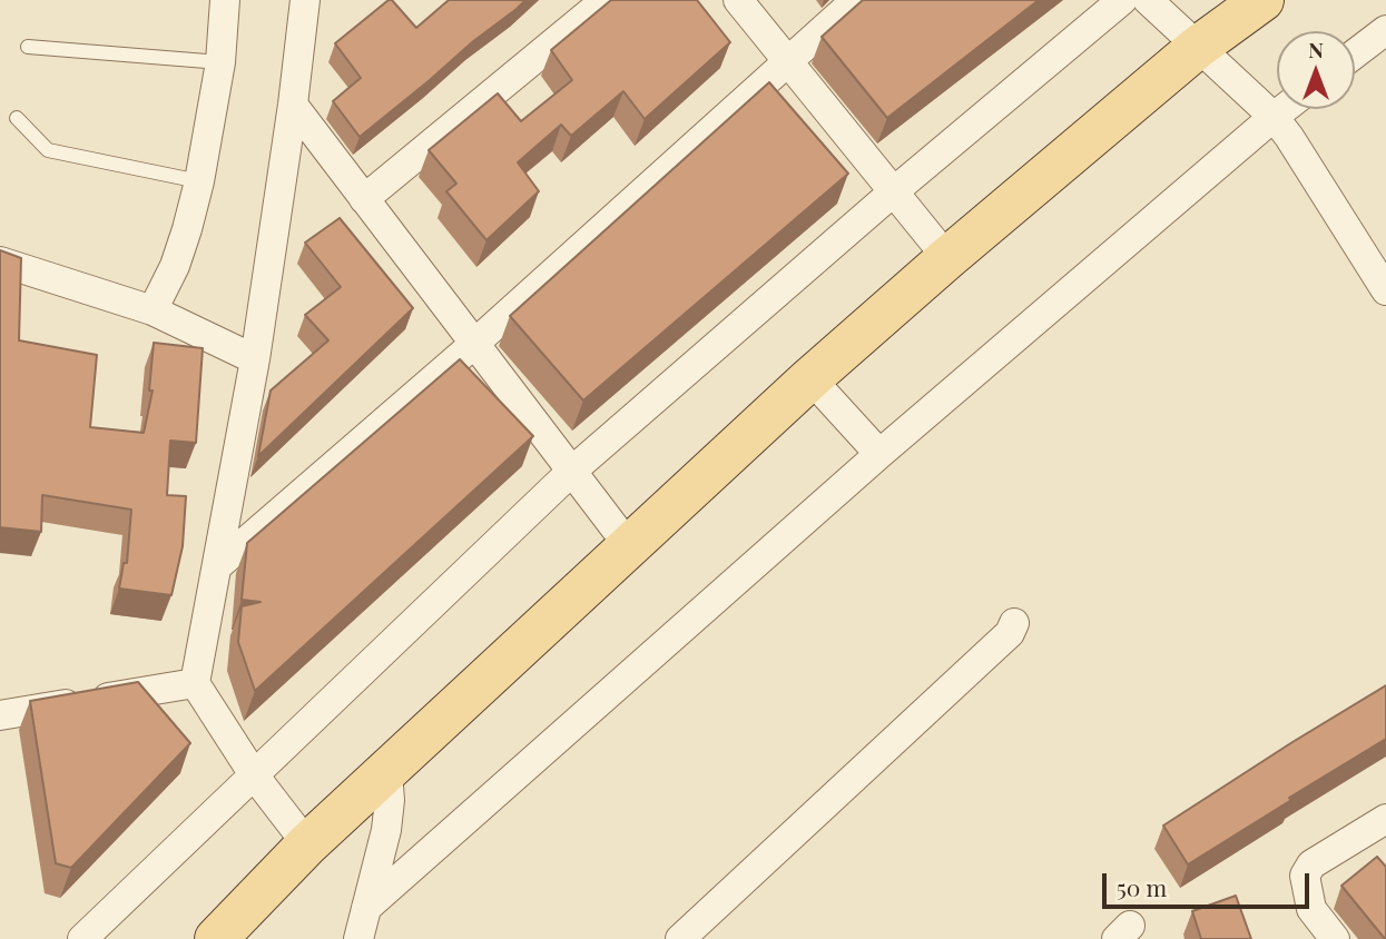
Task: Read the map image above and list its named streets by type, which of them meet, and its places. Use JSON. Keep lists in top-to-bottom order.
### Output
{
  "scale_bar": "50 m",
  "north": "top"
}
